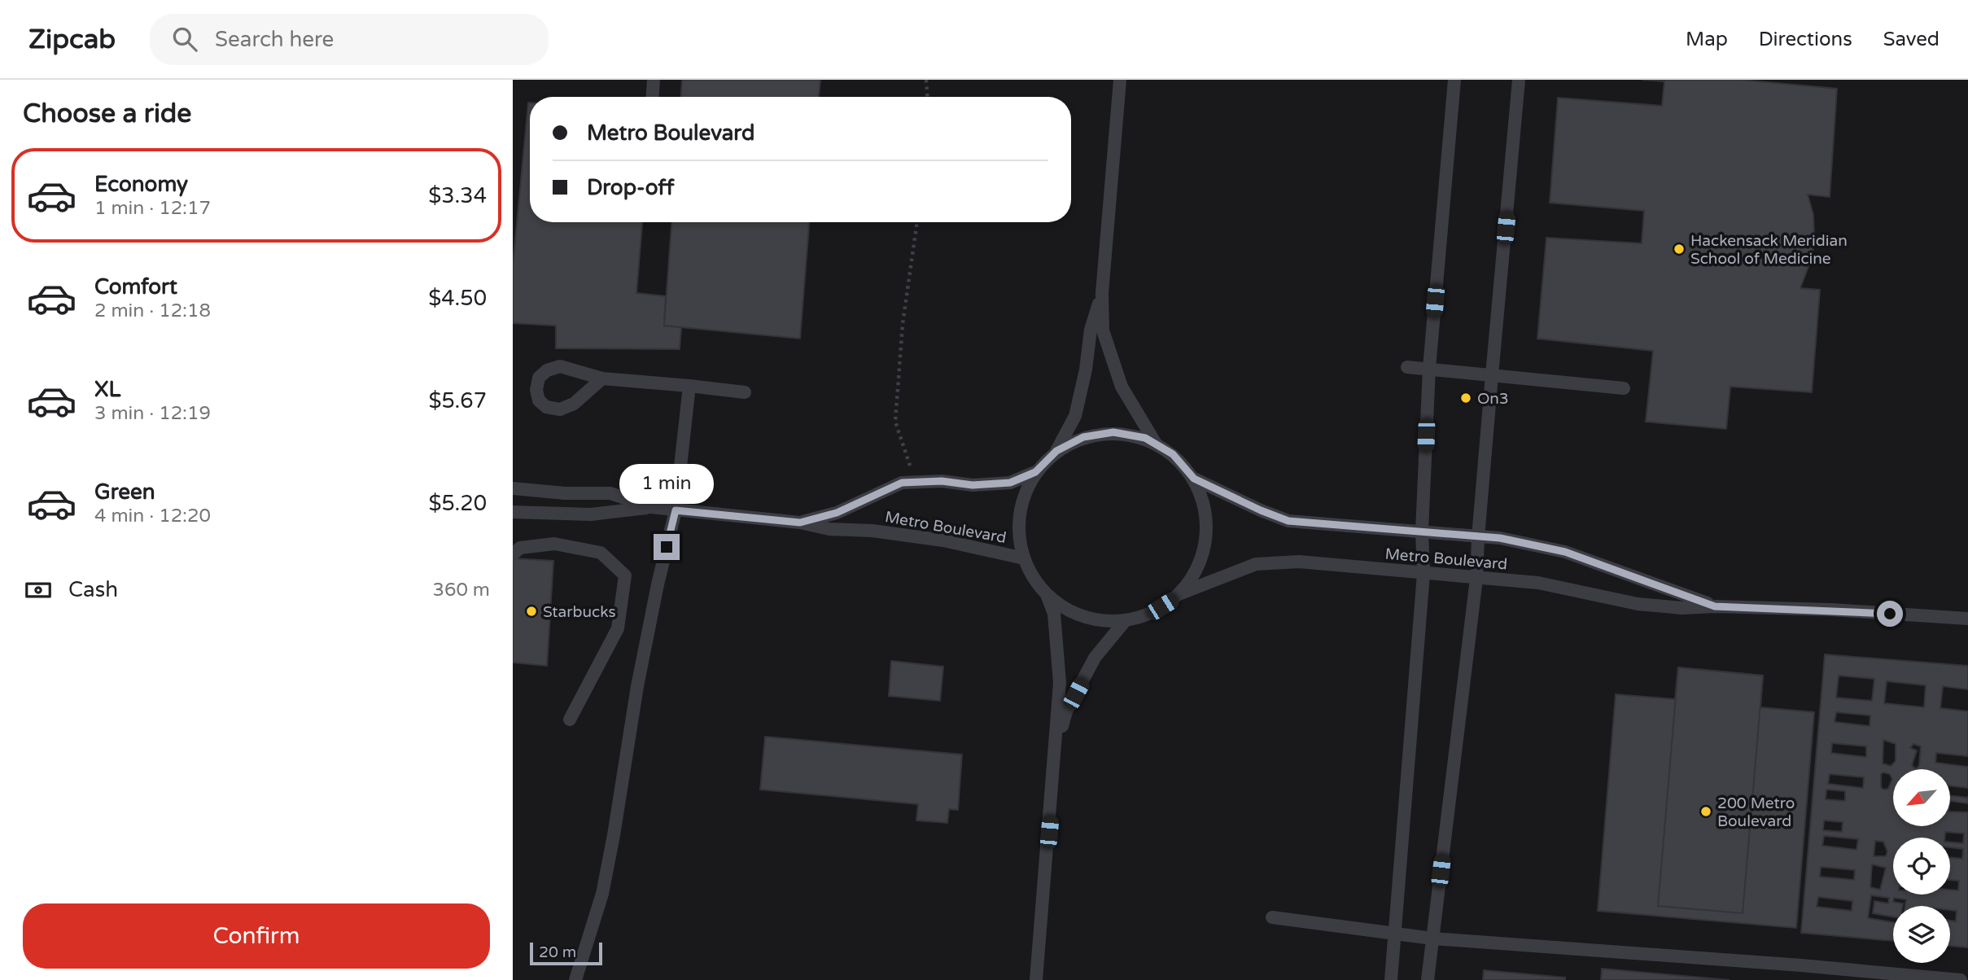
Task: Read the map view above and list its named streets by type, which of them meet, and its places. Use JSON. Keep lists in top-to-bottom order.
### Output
{
  "streets": {
    "lane": ["Metro Boulevard"]
  },
  "places": [
    "Hackensack Meridian School of Medicine",
    "On3",
    "Starbucks",
    "200 Metro Boulevard"
  ],
  "scale_bar": "20 m",
  "north": "bottom left",
  "page": {
    "header": "Zipcab",
    "search": "Search here",
    "nav": ["Map", "Directions", "Saved"],
    "heading": "Choose a ride",
    "banner": ["Metro Boulevard", "Drop-off"],
    "list": [
      {
        "name": "Economy",
        "note": "1 min · 12:17",
        "value": "$3.34"
      },
      {
        "name": "Comfort",
        "note": "2 min · 12:18",
        "value": "$4.50"
      },
      {
        "name": "XL",
        "note": "3 min · 12:19",
        "value": "$5.67"
      },
      {
        "name": "Green",
        "note": "4 min · 12:20",
        "value": "$5.20"
      }
    ],
    "bubble": "1 min",
    "pay": ["Cash", "360 m"],
    "buttons": "Confirm",
    "scale": "20 m"
  }
}
